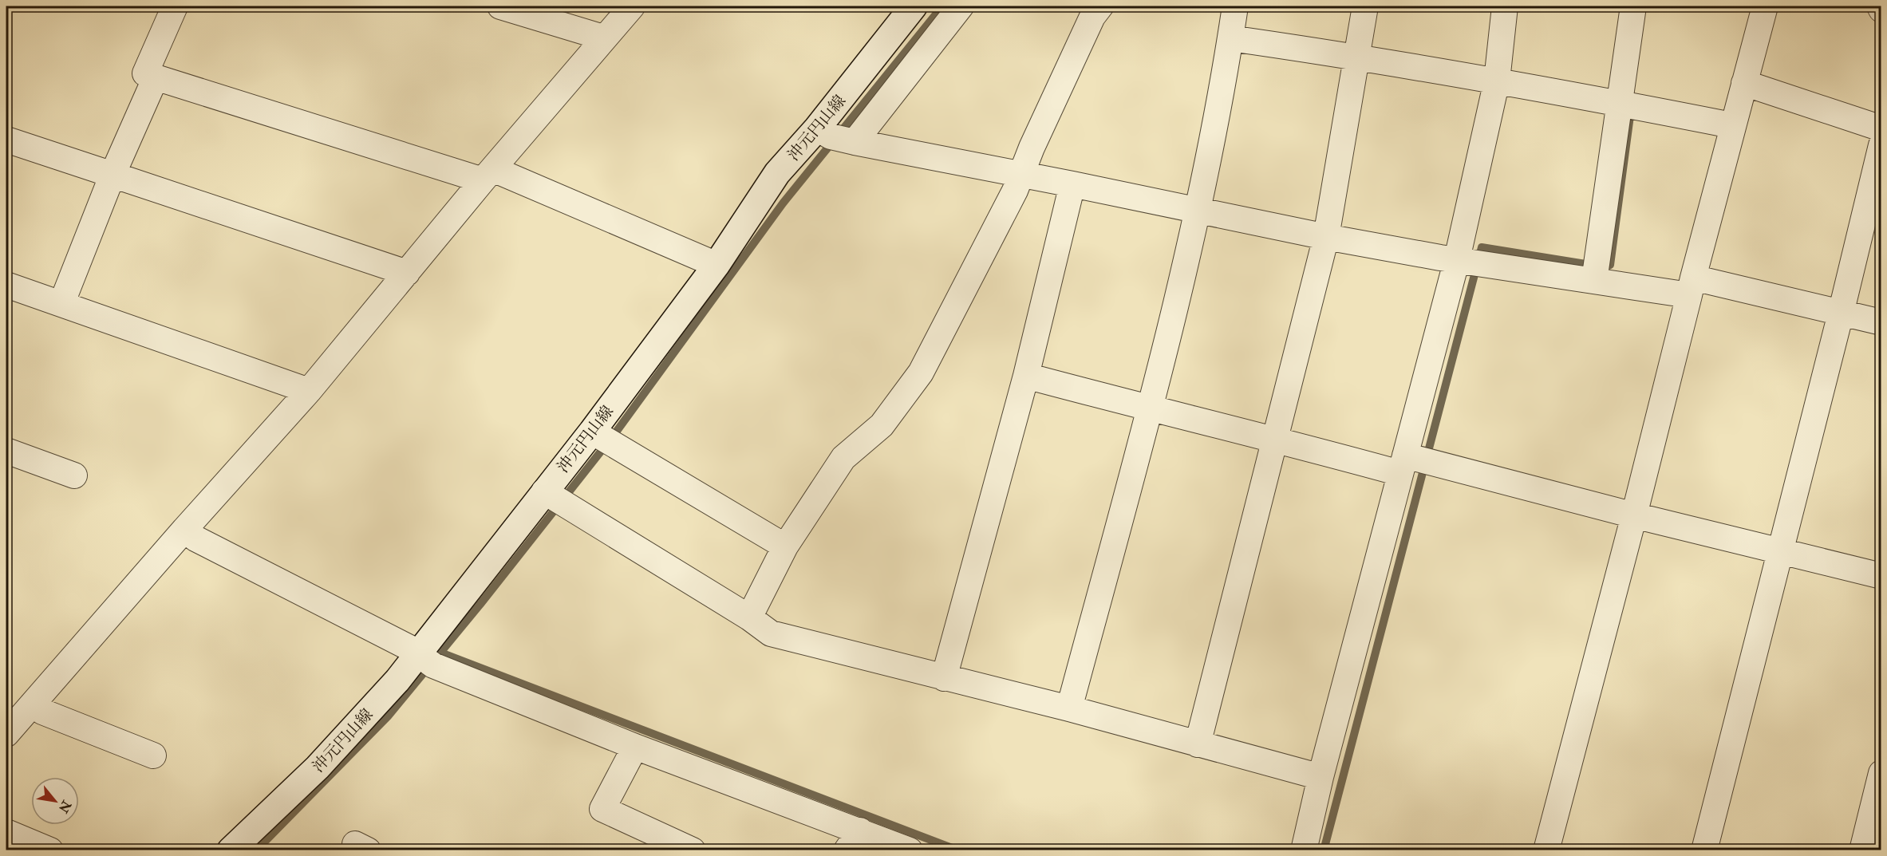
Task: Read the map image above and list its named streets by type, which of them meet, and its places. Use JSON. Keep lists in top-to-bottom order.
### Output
{
  "streets": {
    "main road": ["沖元円山線"]
  },
  "north": "bottom right"
}
